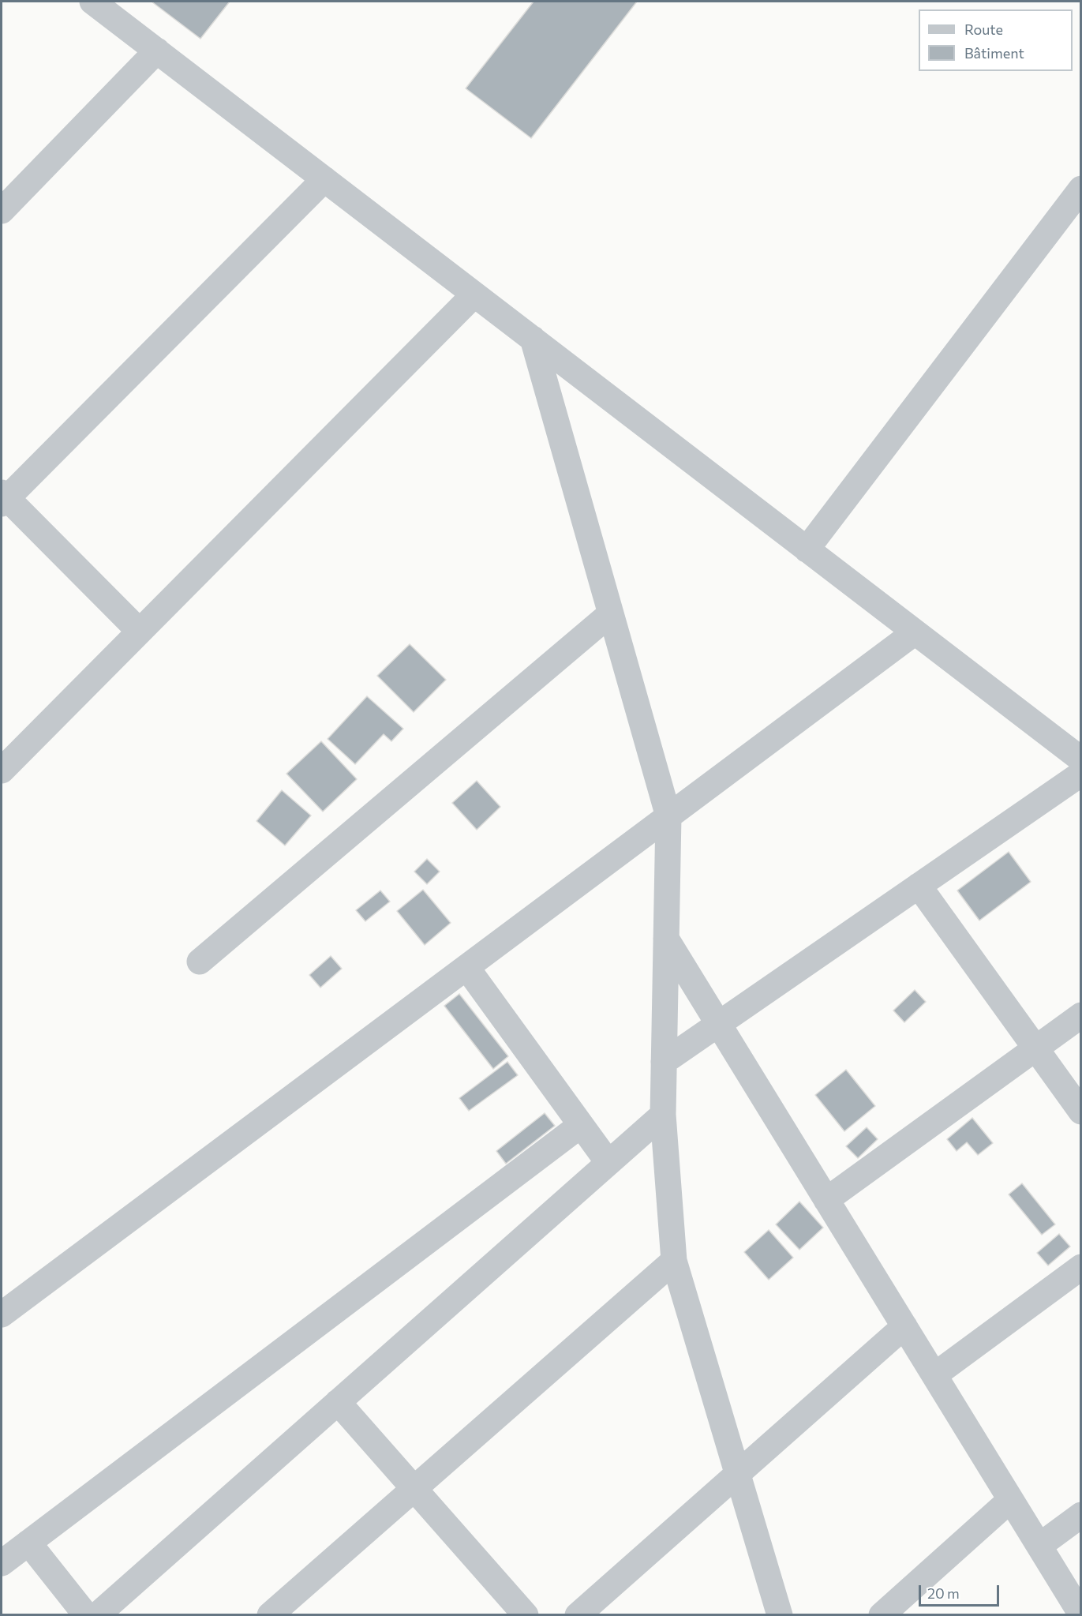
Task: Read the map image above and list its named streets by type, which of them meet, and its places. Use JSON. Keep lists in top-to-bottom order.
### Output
{
  "legend": ["Route", "Bâtiment"],
  "scale_bar": "20 m"
}
